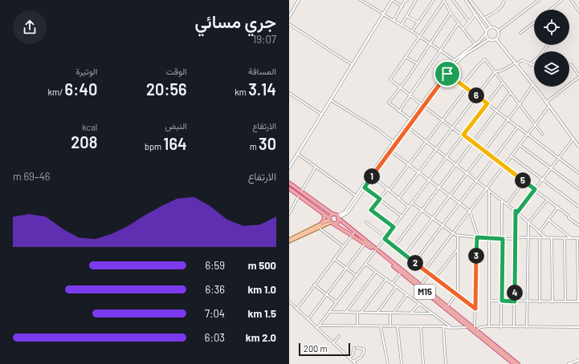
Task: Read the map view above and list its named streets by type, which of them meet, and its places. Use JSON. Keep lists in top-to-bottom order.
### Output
{
  "streets": {
    "highway": ["M15"]
  },
  "scale_bar": "200 m",
  "page": {
    "heading": ["جري مسائي", "19:07"],
    "stats": [
      ["المسافة", "3.14 km"],
      ["الوقت", "20:56"],
      ["الوتيرة", "6:40 /km"],
      ["الارتفاع", "30 m"],
      ["النبض", "164 bpm"],
      ["kcal", "208"]
    ],
    "pins": [
      "6",
      "1",
      "5",
      "3",
      "2",
      "4"
    ],
    "chart": ["الارتفاع", "46–69 m"],
    "list": [
      {
        "name": "500 m",
        "note": "6:59"
      },
      {
        "name": "1.0 km",
        "note": "6:36"
      },
      {
        "name": "1.5 km",
        "note": "7:04"
      },
      {
        "name": "2.0 km",
        "note": "6:03"
      }
    ],
    "scale": "200 m"
  }
}
